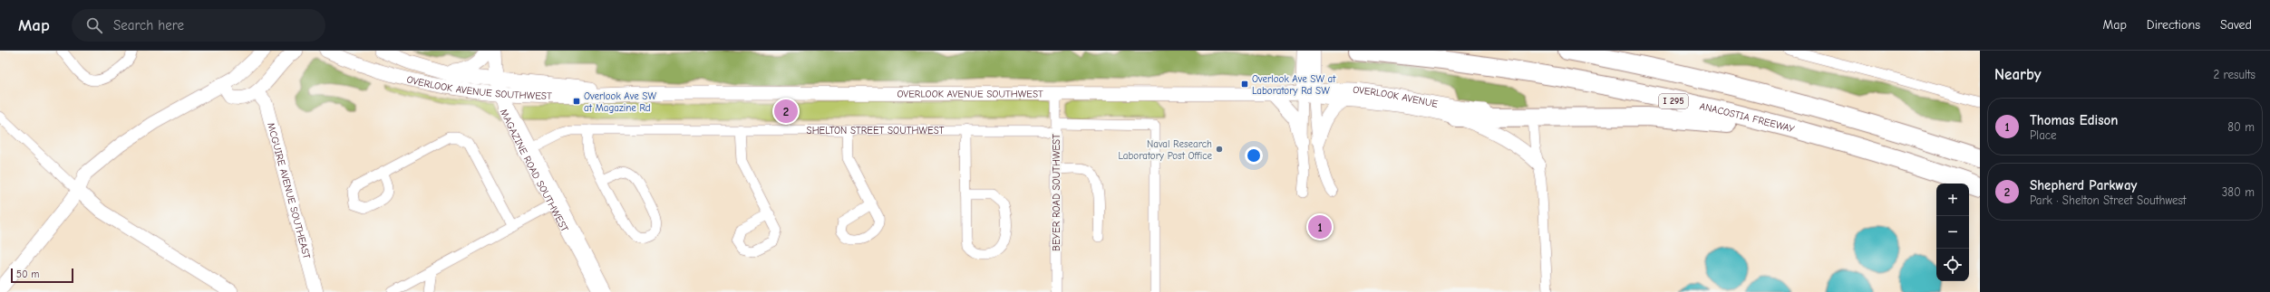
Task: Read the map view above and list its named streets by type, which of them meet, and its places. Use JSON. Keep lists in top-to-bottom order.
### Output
{
  "streets": {
    "highway": ["I 295", "ANACOSTIA FREEWAY"],
    "street": [
      "OVERLOOK AVENUE SOUTHWEST",
      "OVERLOOK AVENUE",
      "SHELTON STREET SOUTHWEST",
      "MAGAZINE ROAD SOUTHWEST",
      "MCGUIRE AVENUE SOUTHEAST",
      "BEYER ROAD SOUTHWEST"
    ]
  },
  "crossings": [
    ["OVERLOOK AVENUE SOUTHWEST", "OVERLOOK AVENUE"],
    ["OVERLOOK AVENUE SOUTHWEST", "MAGAZINE ROAD SOUTHWEST"],
    ["OVERLOOK AVENUE SOUTHWEST", "BEYER ROAD SOUTHWEST"],
    ["SHELTON STREET SOUTHWEST", "MAGAZINE ROAD SOUTHWEST"],
    ["SHELTON STREET SOUTHWEST", "BEYER ROAD SOUTHWEST"]
  ],
  "places": {
    "transit": ["Overlook Ave SW at Laboratory Rd SW", "Overlook Ave SW at Magazine Rd"],
    "other": ["Naval Research Laboratory Post Office"]
  },
  "scale_bar": "50 m",
  "page": {
    "header": "Map",
    "search": "Search here",
    "nav": ["Map", "Directions", "Saved"],
    "heading": ["Nearby", "2 results"],
    "pins": ["2", "1"],
    "list": [
      {
        "mark": "1",
        "name": "Thomas Edison",
        "note": "Place",
        "value": "80 m"
      },
      {
        "mark": "2",
        "name": "Shepherd Parkway",
        "note": "Park · Shelton Street Southwest",
        "value": "380 m"
      }
    ],
    "map_buttons": ["+", "−"],
    "scale": "50 m"
  }
}
